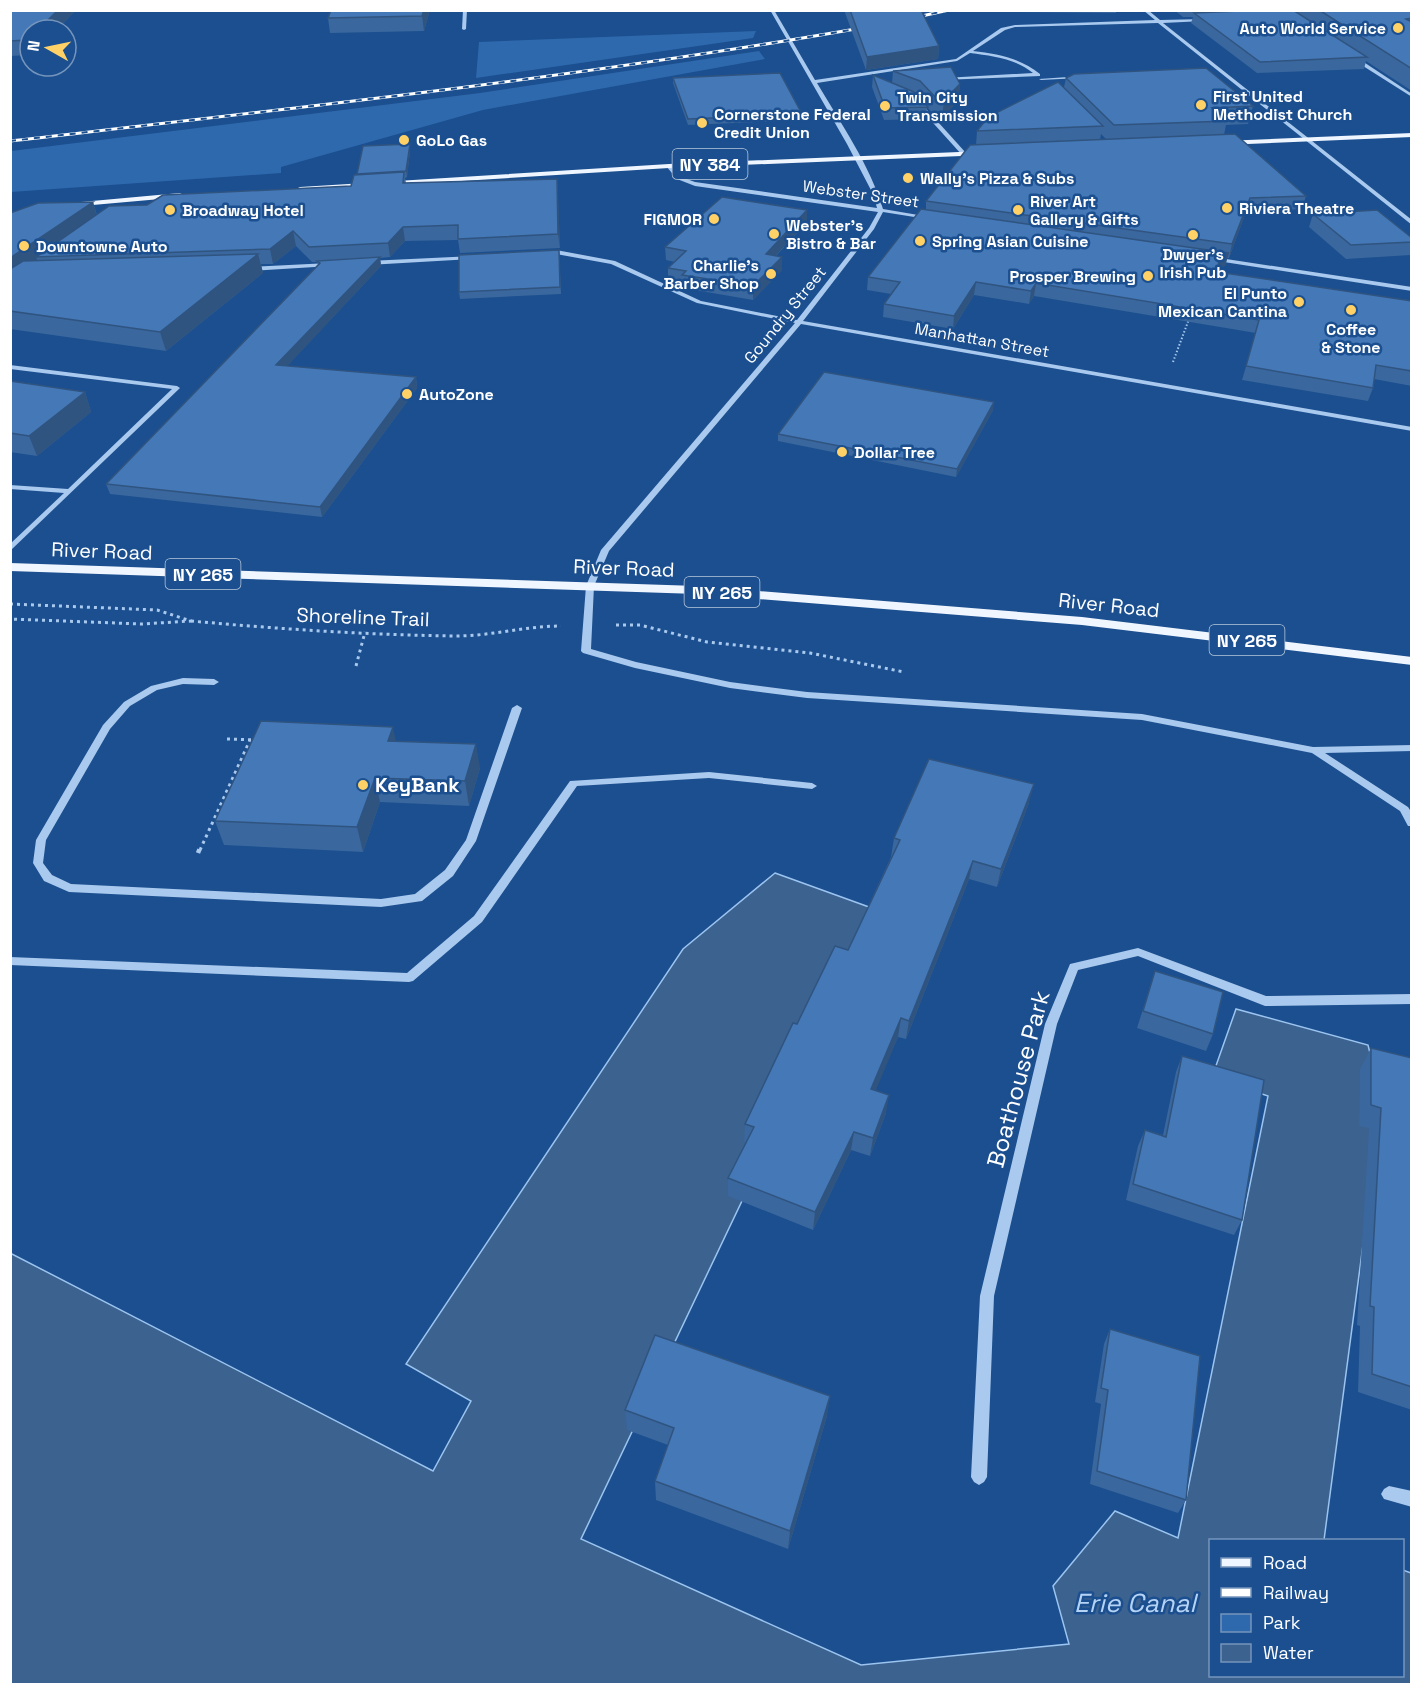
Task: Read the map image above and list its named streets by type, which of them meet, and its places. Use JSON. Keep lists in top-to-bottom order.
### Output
{
  "streets": {
    "main road": ["NY 384", "River Road", "NY 265"],
    "street": [
      "Webster Street",
      "Goundry Street",
      "Manhattan Street",
      "Boathouse Park"
    ],
    "path": ["Shoreline Trail"]
  },
  "crossings": [
    ["NY 384", "Webster Street"],
    ["Webster Street", "Goundry Street"],
    ["Goundry Street", "Manhattan Street"],
    ["Goundry Street", "River Road"]
  ],
  "water": ["Erie Canal"],
  "places": [
    "Auto World Service",
    "First United Methodist Church",
    "Twin City Transmission",
    "Cornerstone Federal Credit Union",
    "GoLo Gas",
    "Wally's Pizza & Subs",
    "Riviera Theatre",
    "Broadway Hotel",
    "River Art Gallery & Gifts",
    "FIGMOR",
    "Webster's Bistro & Bar",
    "Dwyer's Irish Pub",
    "Spring Asian Cuisine",
    "Downtowne Auto",
    "Charlie's Barber Shop",
    "Prosper Brewing",
    "El Punto Mexican Cantina",
    "Coffee & Stone",
    "AutoZone",
    "Dollar Tree",
    "KeyBank"
  ],
  "legend": [
    "Road",
    "Railway",
    "Park",
    "Water"
  ],
  "north": "left"
}
